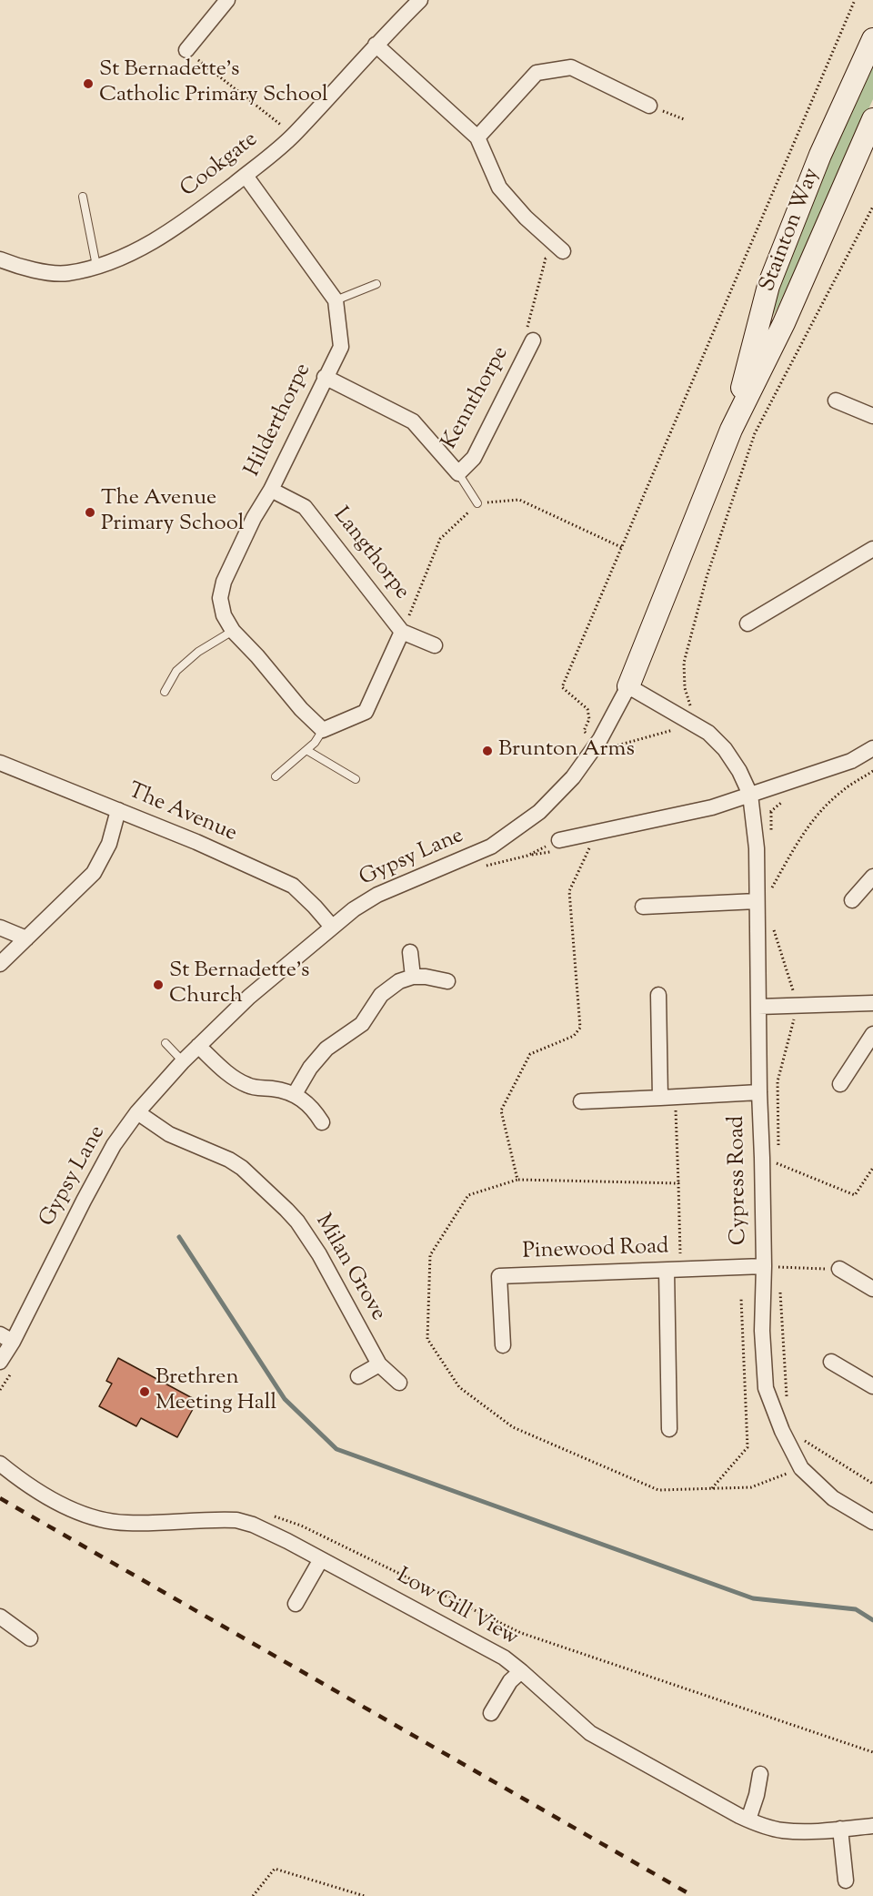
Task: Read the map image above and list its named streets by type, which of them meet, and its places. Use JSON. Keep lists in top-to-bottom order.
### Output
{
  "streets": {
    "street": [
      "Cookgate",
      "Stainton Way",
      "Kennthorpe",
      "Hilderthorpe",
      "Langthorpe",
      "The Avenue",
      "Gypsy Lane",
      "Cypress Road",
      "Pinewood Road",
      "Milan Grove",
      "Low Gill View"
    ]
  },
  "crossings": [
    ["Cookgate", "Hilderthorpe"],
    ["Stainton Way", "Gypsy Lane"],
    ["Kennthorpe", "Hilderthorpe"],
    ["Hilderthorpe", "Langthorpe"],
    ["The Avenue", "Gypsy Lane"],
    ["Gypsy Lane", "Milan Grove"],
    ["Cypress Road", "Pinewood Road"]
  ],
  "places": [
    "St Bernadette's Catholic Primary School",
    "The Avenue Primary School",
    "Brunton Arms",
    "St Bernadette’s Church",
    "Brethren Meeting Hall"
  ]
}
